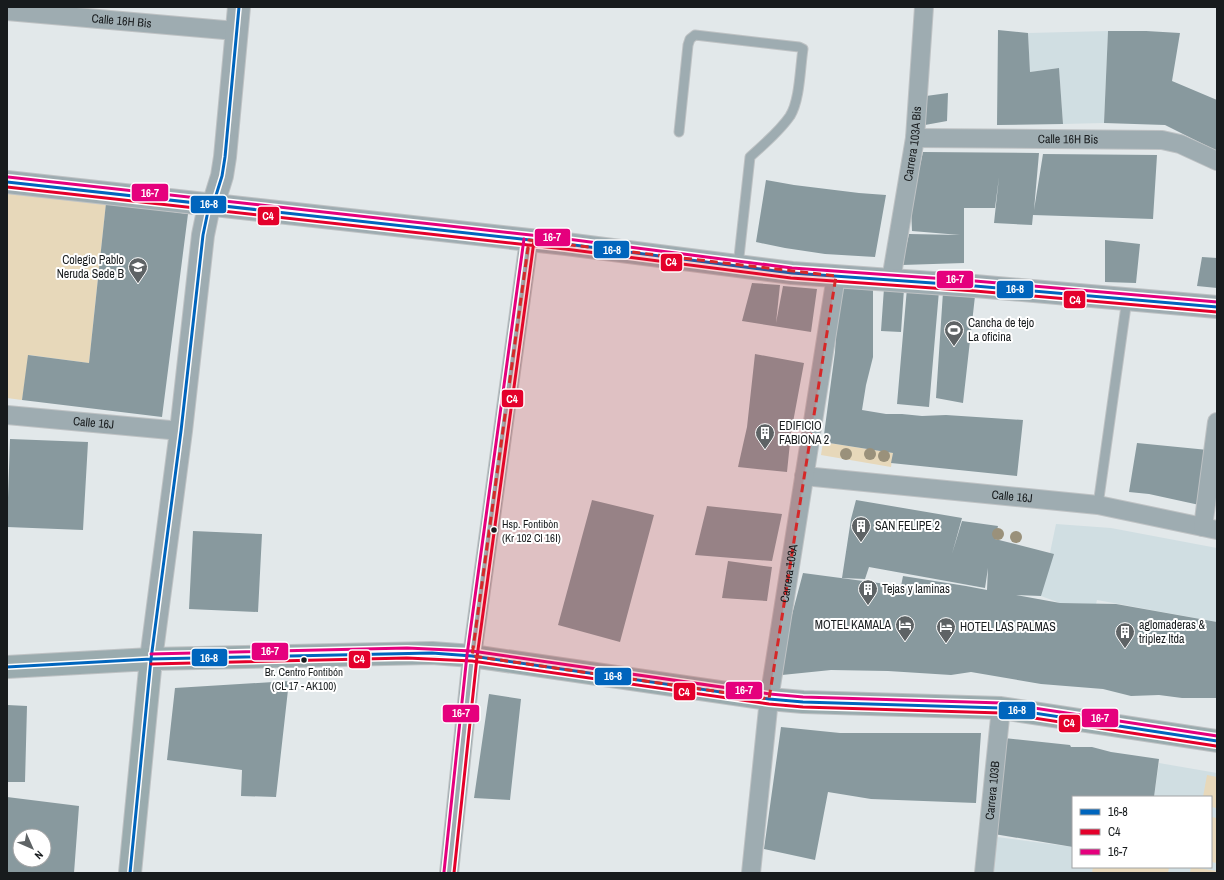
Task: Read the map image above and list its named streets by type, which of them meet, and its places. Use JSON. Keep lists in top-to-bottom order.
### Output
{
  "streets": {
    "street": [
      "Calle 16H Bis",
      "Carrera 103A Bis",
      "Calle 16J",
      "Carrera 103A",
      "Carrera 103B"
    ]
  },
  "crossings": [
    ["Calle 16H Bis", "Carrera 103A Bis"],
    ["Calle 16J", "Carrera 103A"]
  ],
  "places": {
    "school or university": ["Colegio Pablo Neruda Sede B"],
    "sports": ["Cancha de tejo La oficina"],
    "building": [
      "EDIFICIO FABIONA 2",
      "SAN FELIPE 2",
      "Tejas y laminas",
      "aglomaderas & triplez ltda"
    ],
    "other": ["Hsp. Fontibòn (Kr 102 Cl 16I)", "Br. Centro Fontibón (CL 17 - AK100)"],
    "hotel": ["MOTEL KAMALA", "HOTEL LAS PALMAS"]
  },
  "lines": ["transit line 16-8", "transit line 16-7", "transit line C4"],
  "legend": ["16-8", "C4", "16-7"],
  "north": "bottom right"
}
